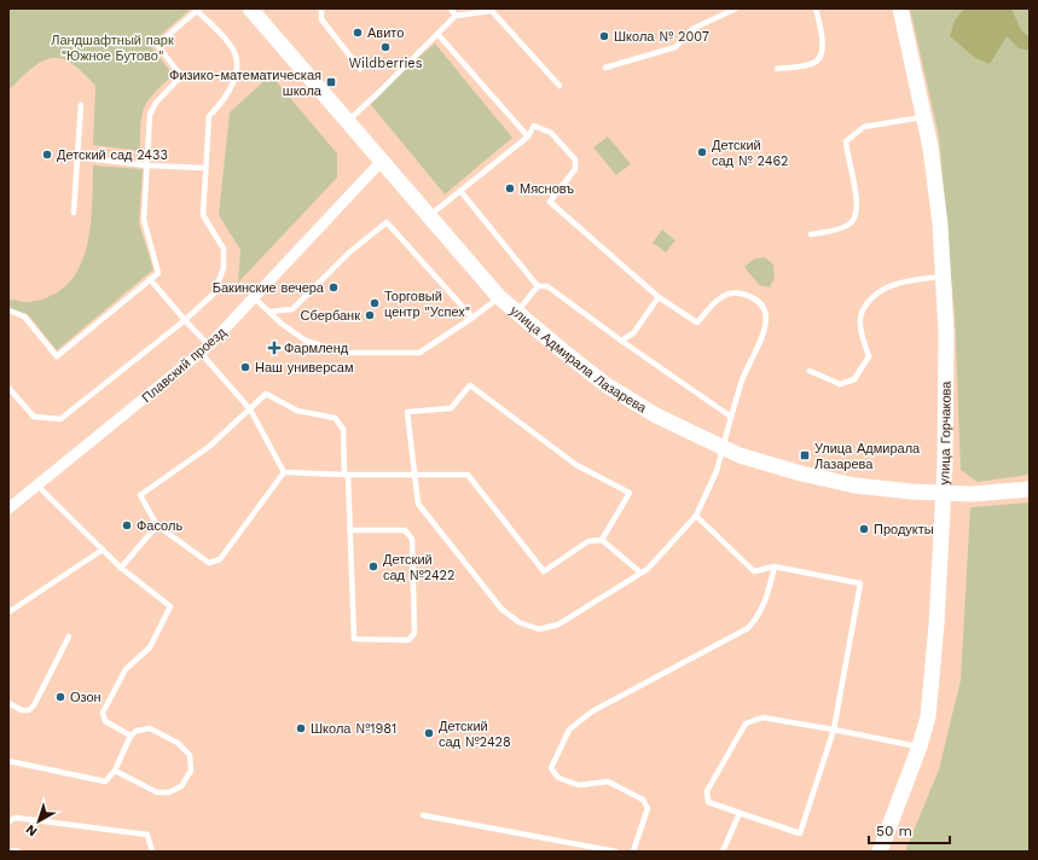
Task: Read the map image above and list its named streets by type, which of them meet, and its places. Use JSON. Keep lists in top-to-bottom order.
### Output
{
  "streets": {
    "street": ["улица Адмирала Лазарева", "Плавский проезд", "улица Горчакова"]
  },
  "crossings": [
    ["улица Адмирала Лазарева", "Плавский проезд"],
    ["улица Адмирала Лазарева", "улица Горчакова"]
  ],
  "parks": ["Ландшафтный парк \"Южное Бутово\""],
  "places": {
    "other": [
      "Авито",
      "Школа № 2007",
      "Wildberries",
      "Детский сад № 2462",
      "Детский сад 2433",
      "Мясновъ",
      "Бакинские вечера",
      "Торговый центр \"Успех\"",
      "Сбербанк",
      "Наш универсам",
      "Фасоль",
      "Продукты",
      "Детский сад №2422",
      "Озон",
      "Школа №1981",
      "Детский сад №2428"
    ],
    "transit": ["Физико-математическая школа", "Улица Адмирала Лазарева"],
    "health": ["Фармленд"]
  },
  "scale_bar": "50 m",
  "north": "bottom left"
}
